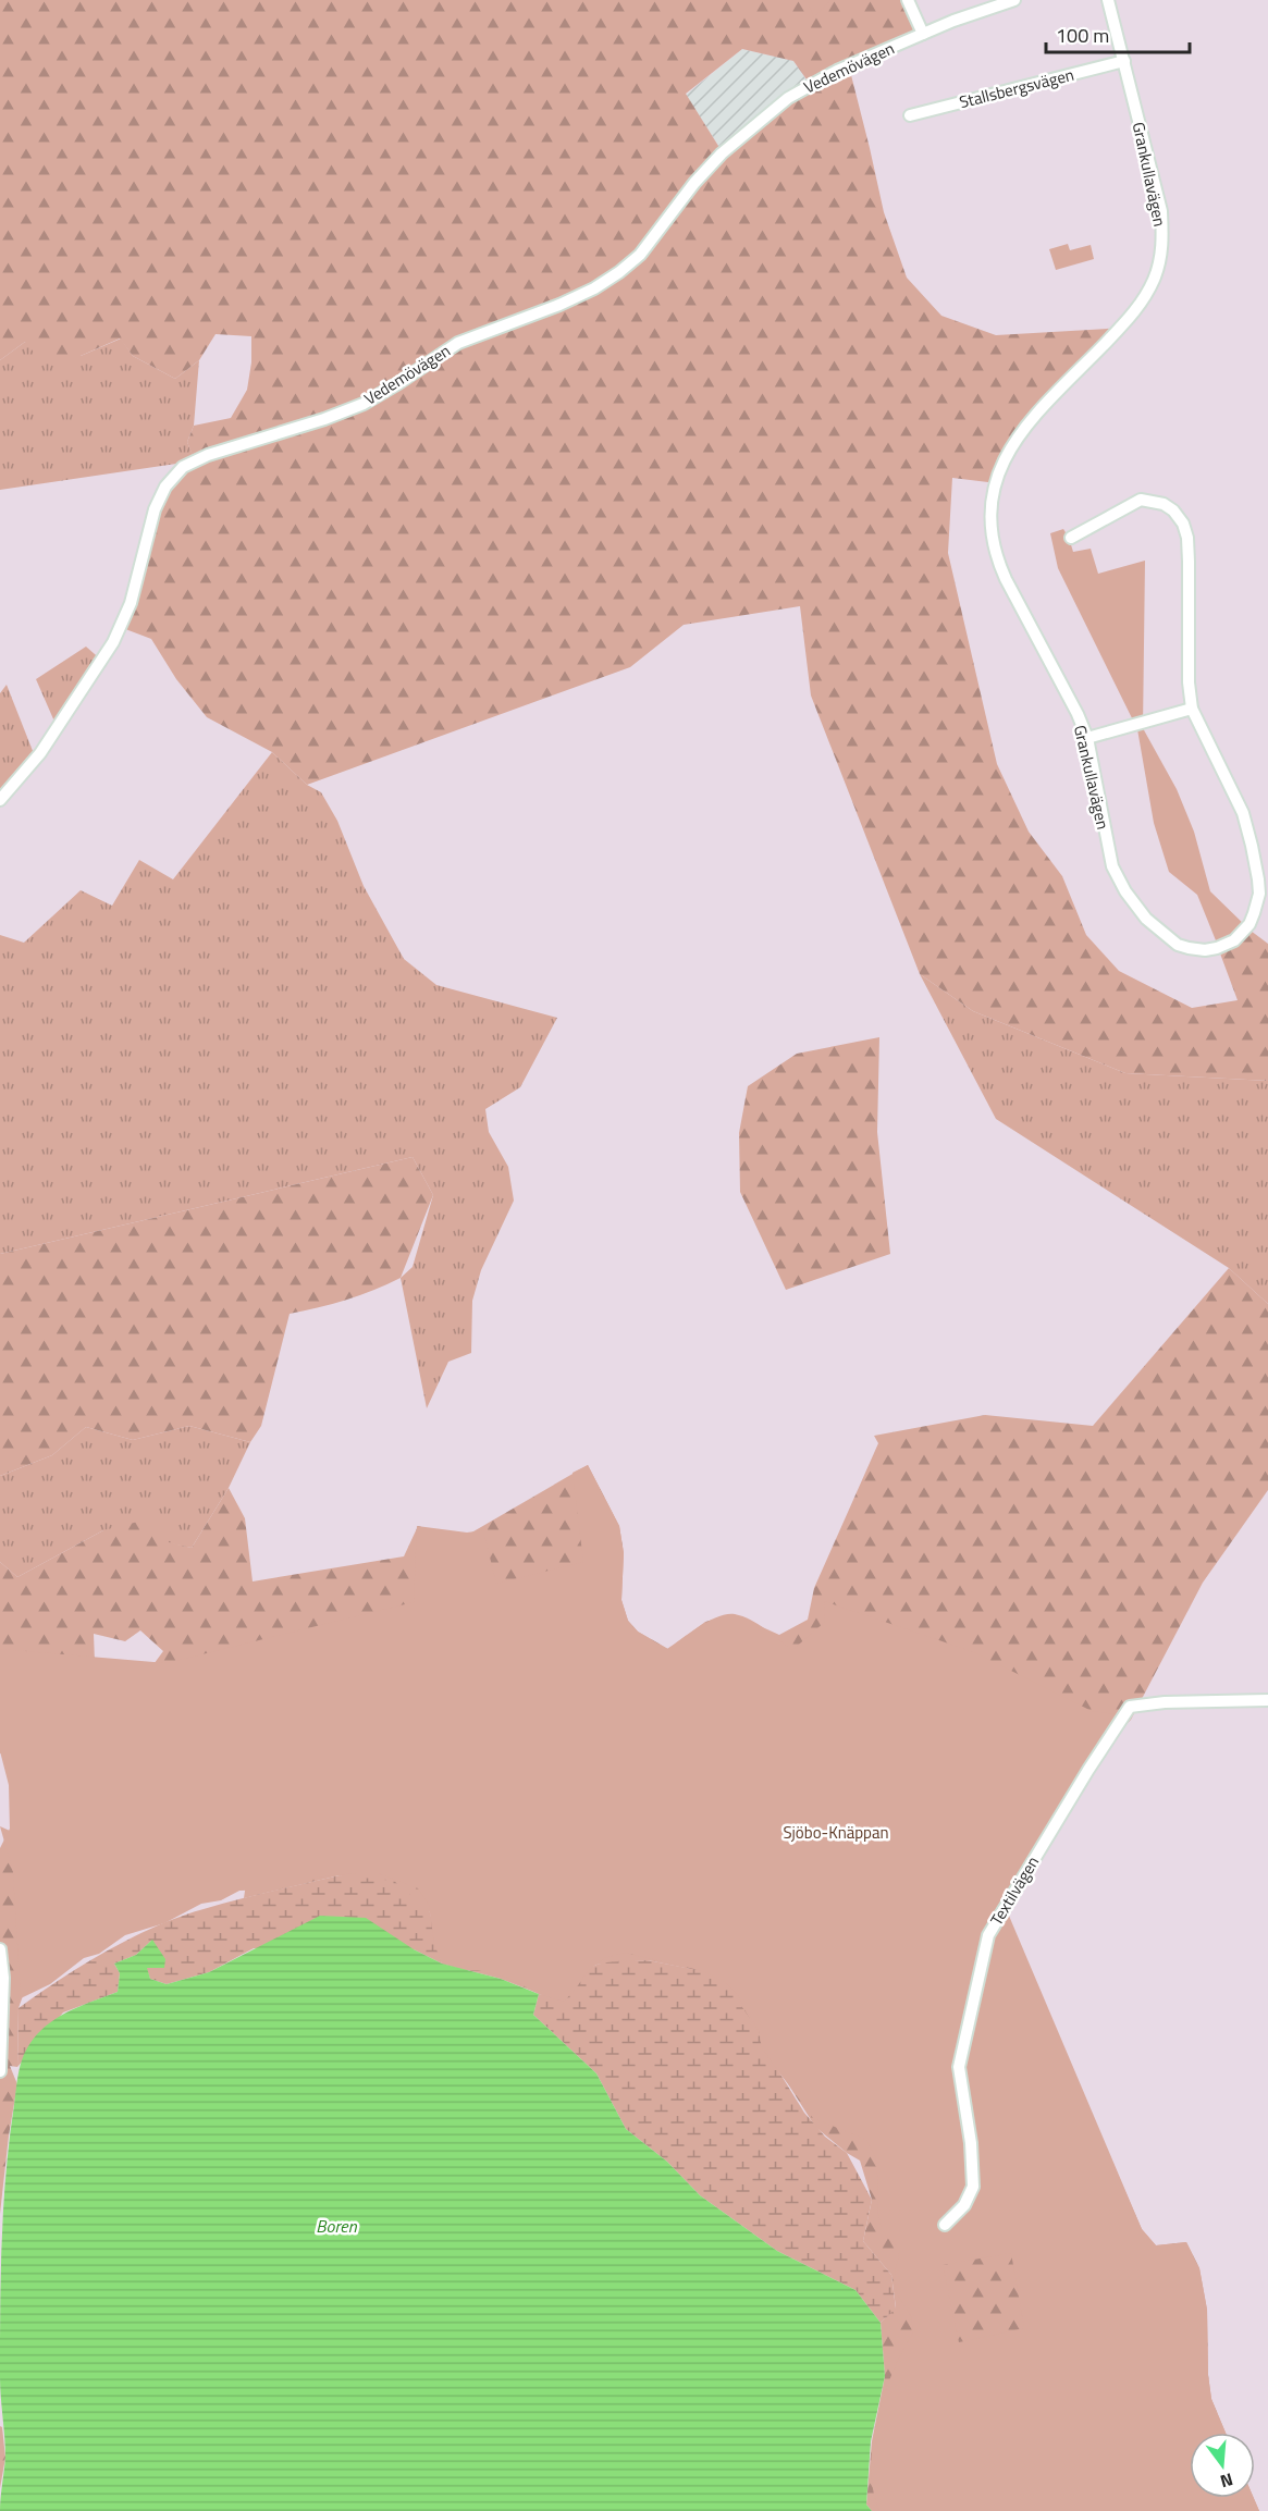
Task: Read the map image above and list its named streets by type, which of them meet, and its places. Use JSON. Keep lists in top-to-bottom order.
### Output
{
  "streets": {
    "street": [
      "Vedemövägen",
      "Stallsbergsvägen",
      "Grankullavägen",
      "Textilvägen"
    ]
  },
  "crossings": [
    ["Stallsbergsvägen", "Grankullavägen"]
  ],
  "water": ["Boren"],
  "parks": ["Sjöbo-Knäppan"],
  "scale_bar": "100 m",
  "north": "bottom"
}
